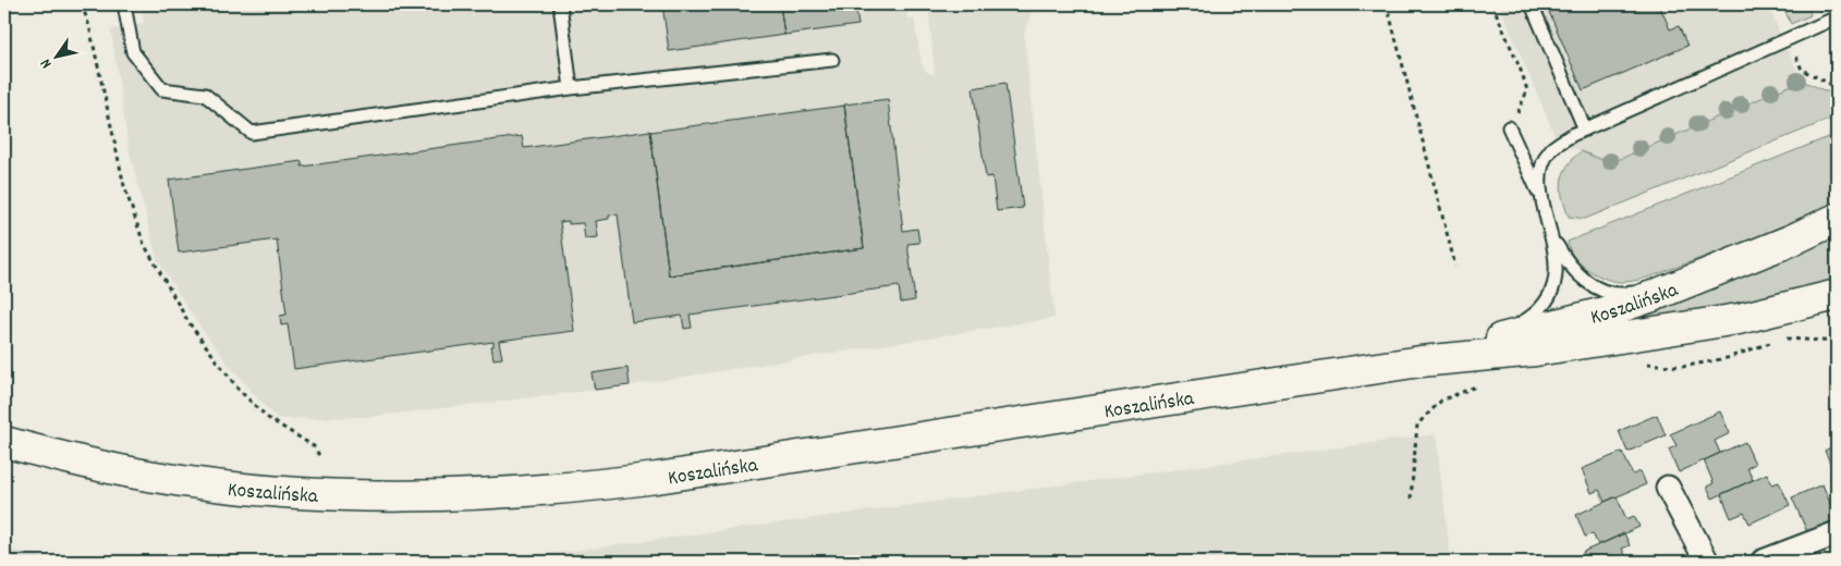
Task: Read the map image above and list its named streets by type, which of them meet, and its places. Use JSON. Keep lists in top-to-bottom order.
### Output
{
  "streets": {
    "street": ["Koszalińska"]
  },
  "north": "bottom left"
}
